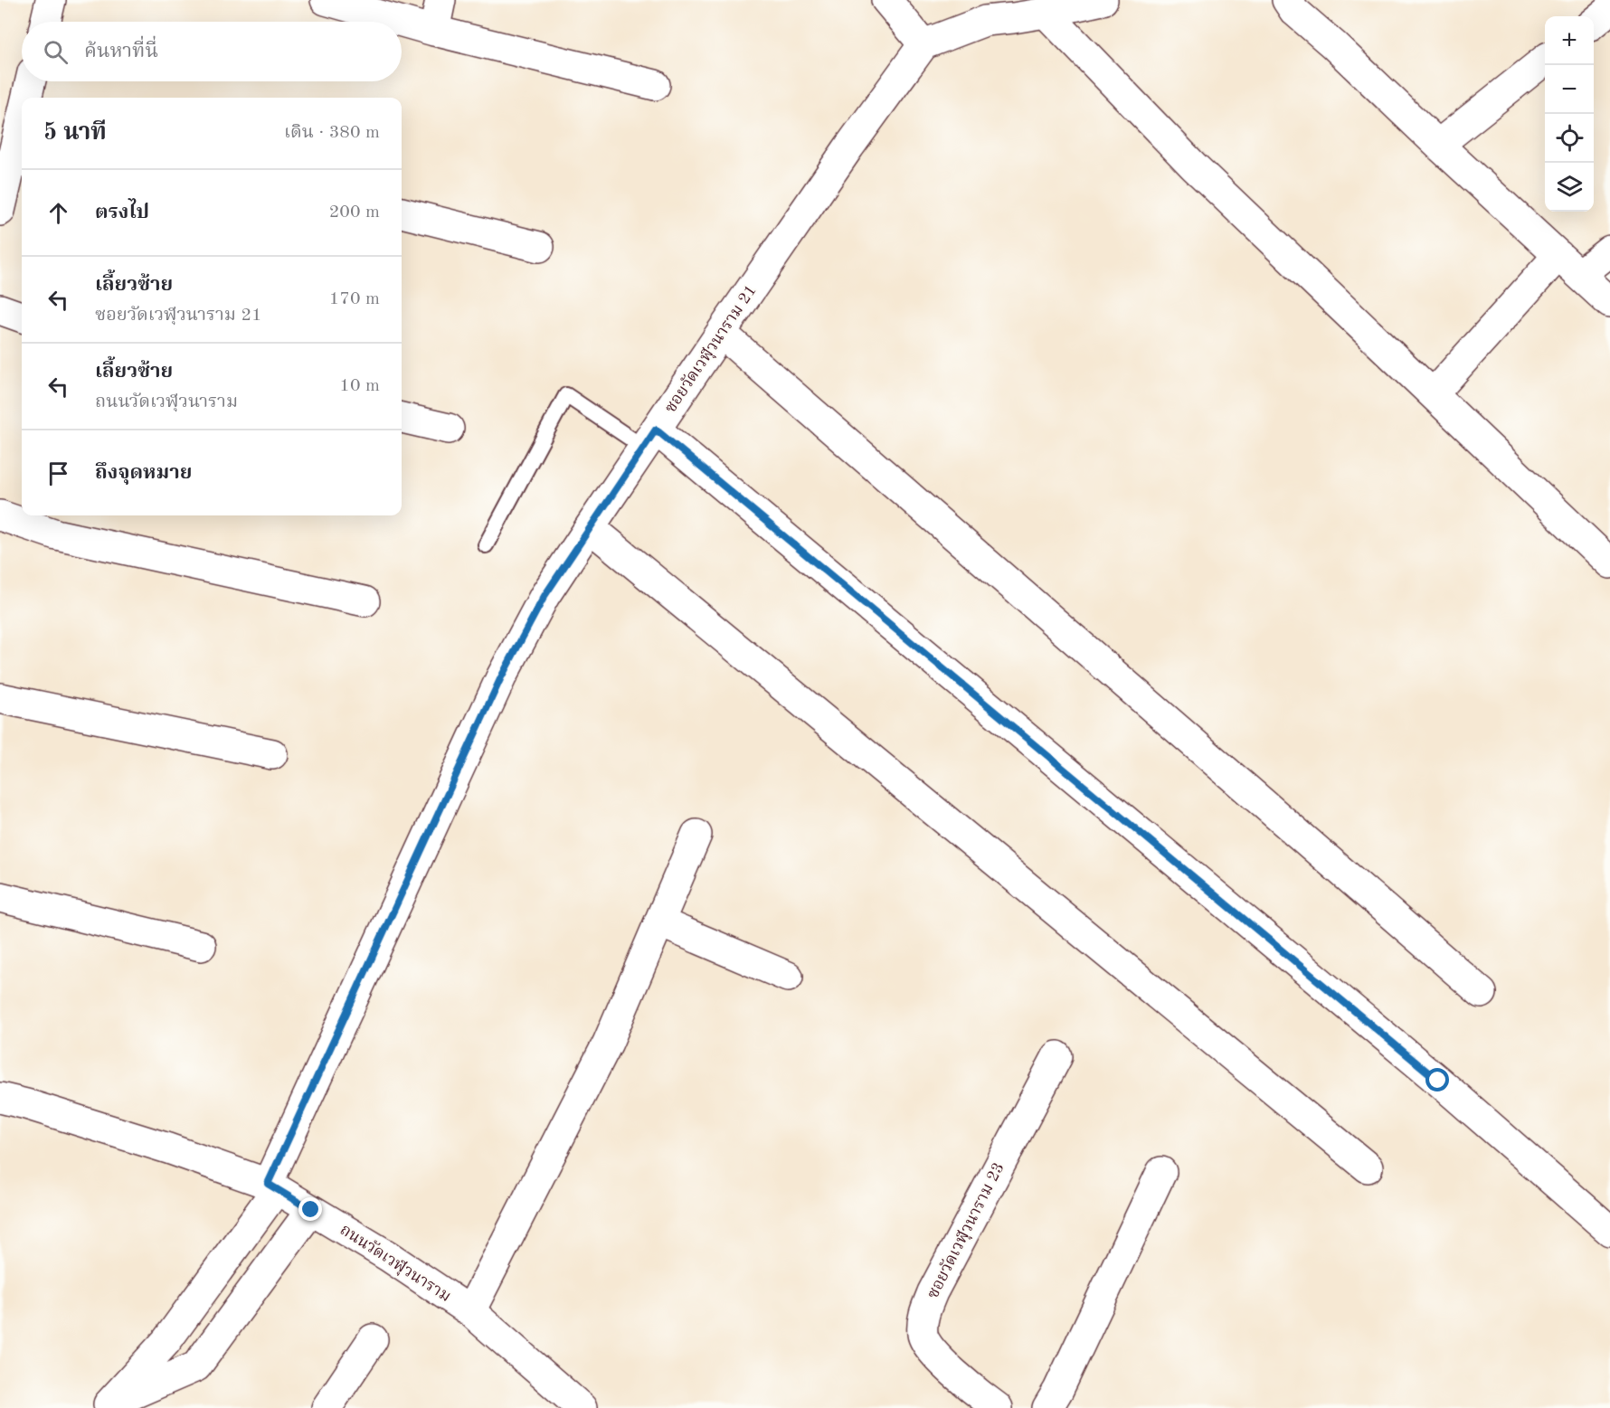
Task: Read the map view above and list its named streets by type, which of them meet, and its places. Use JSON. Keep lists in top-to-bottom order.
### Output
{
  "streets": {
    "street": ["ซอยวัดเวฬุวนาราม 21", "ซอยวัดเวฬุวนาราม 23", "ถนนวัดเวฬุวนาราม"]
  },
  "crossings": [
    ["ซอยวัดเวฬุวนาราม 21", "ถนนวัดเวฬุวนาราม"]
  ],
  "page": {
    "map_buttons": ["+", "−"],
    "search": "ค้นหาที่นี่",
    "heading": ["5 นาที", "เดิน · 380 m"],
    "list": [
      ["ตรงไป", "200 m"],
      ["เลี้ยวซ้าย", "ซอยวัดเวฬุวนาราม 21", "170 m"],
      ["เลี้ยวซ้าย", "ถนนวัดเวฬุวนาราม", "10 m"],
      "ถึงจุดหมาย"
    ]
  }
}
